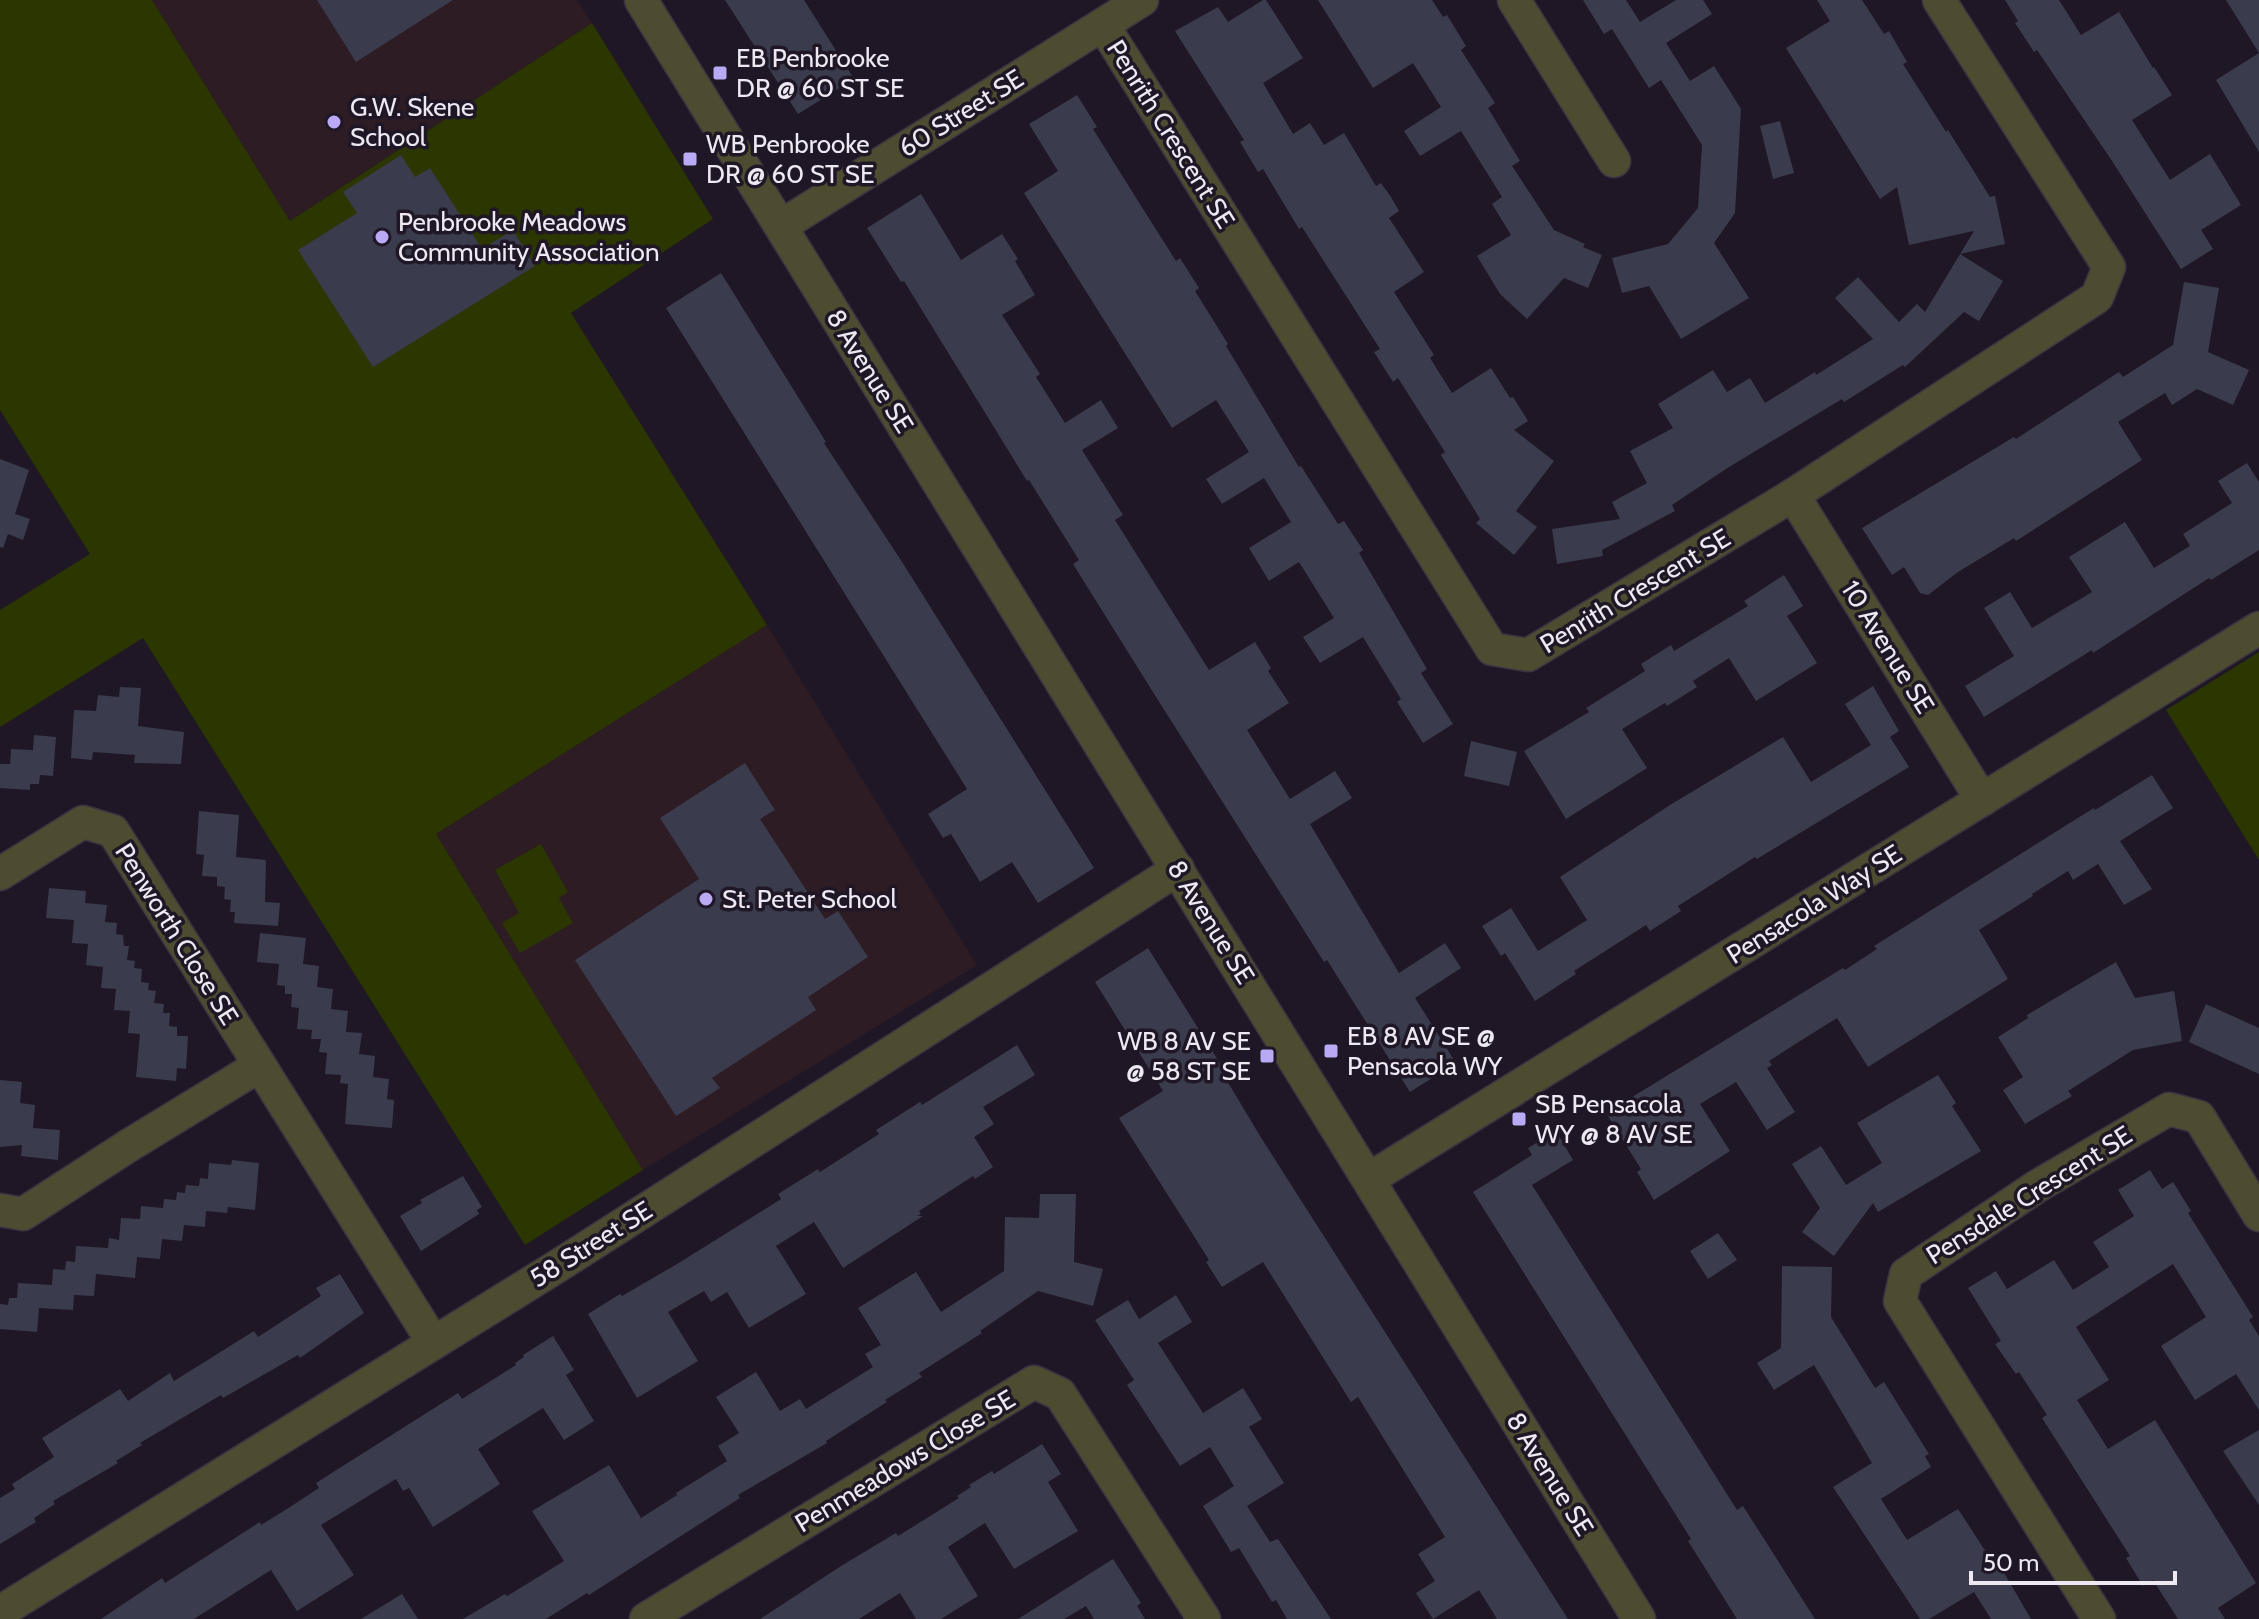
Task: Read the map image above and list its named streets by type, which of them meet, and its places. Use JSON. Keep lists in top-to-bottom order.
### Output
{
  "streets": {
    "street": [
      "60 Street SE",
      "Penrith Crescent SE",
      "8 Avenue SE",
      "10 Avenue SE",
      "Pensacola Way SE",
      "Penworth Close SE",
      "Pensdale Crescent SE",
      "58 Street SE",
      "Penmeadows Close SE"
    ]
  },
  "crossings": [
    ["60 Street SE", "Penrith Crescent SE"],
    ["60 Street SE", "8 Avenue SE"],
    ["Penrith Crescent SE", "10 Avenue SE"],
    ["8 Avenue SE", "Pensacola Way SE"],
    ["8 Avenue SE", "58 Street SE"],
    ["10 Avenue SE", "Pensacola Way SE"],
    ["Penworth Close SE", "58 Street SE"]
  ],
  "places": {
    "transit": [
      "EB Penbrooke DR @ 60 ST SE",
      "WB Penbrooke DR @ 60 ST SE",
      "EB 8 AV SE @ Pensacola WY",
      "WB 8 AV SE @ 58 ST SE",
      "SB Pensacola WY @ 8 AV SE"
    ],
    "other": ["G.W. Skene School", "Penbrooke Meadows Community Association", "St. Peter School"]
  },
  "scale_bar": "50 m"
}
